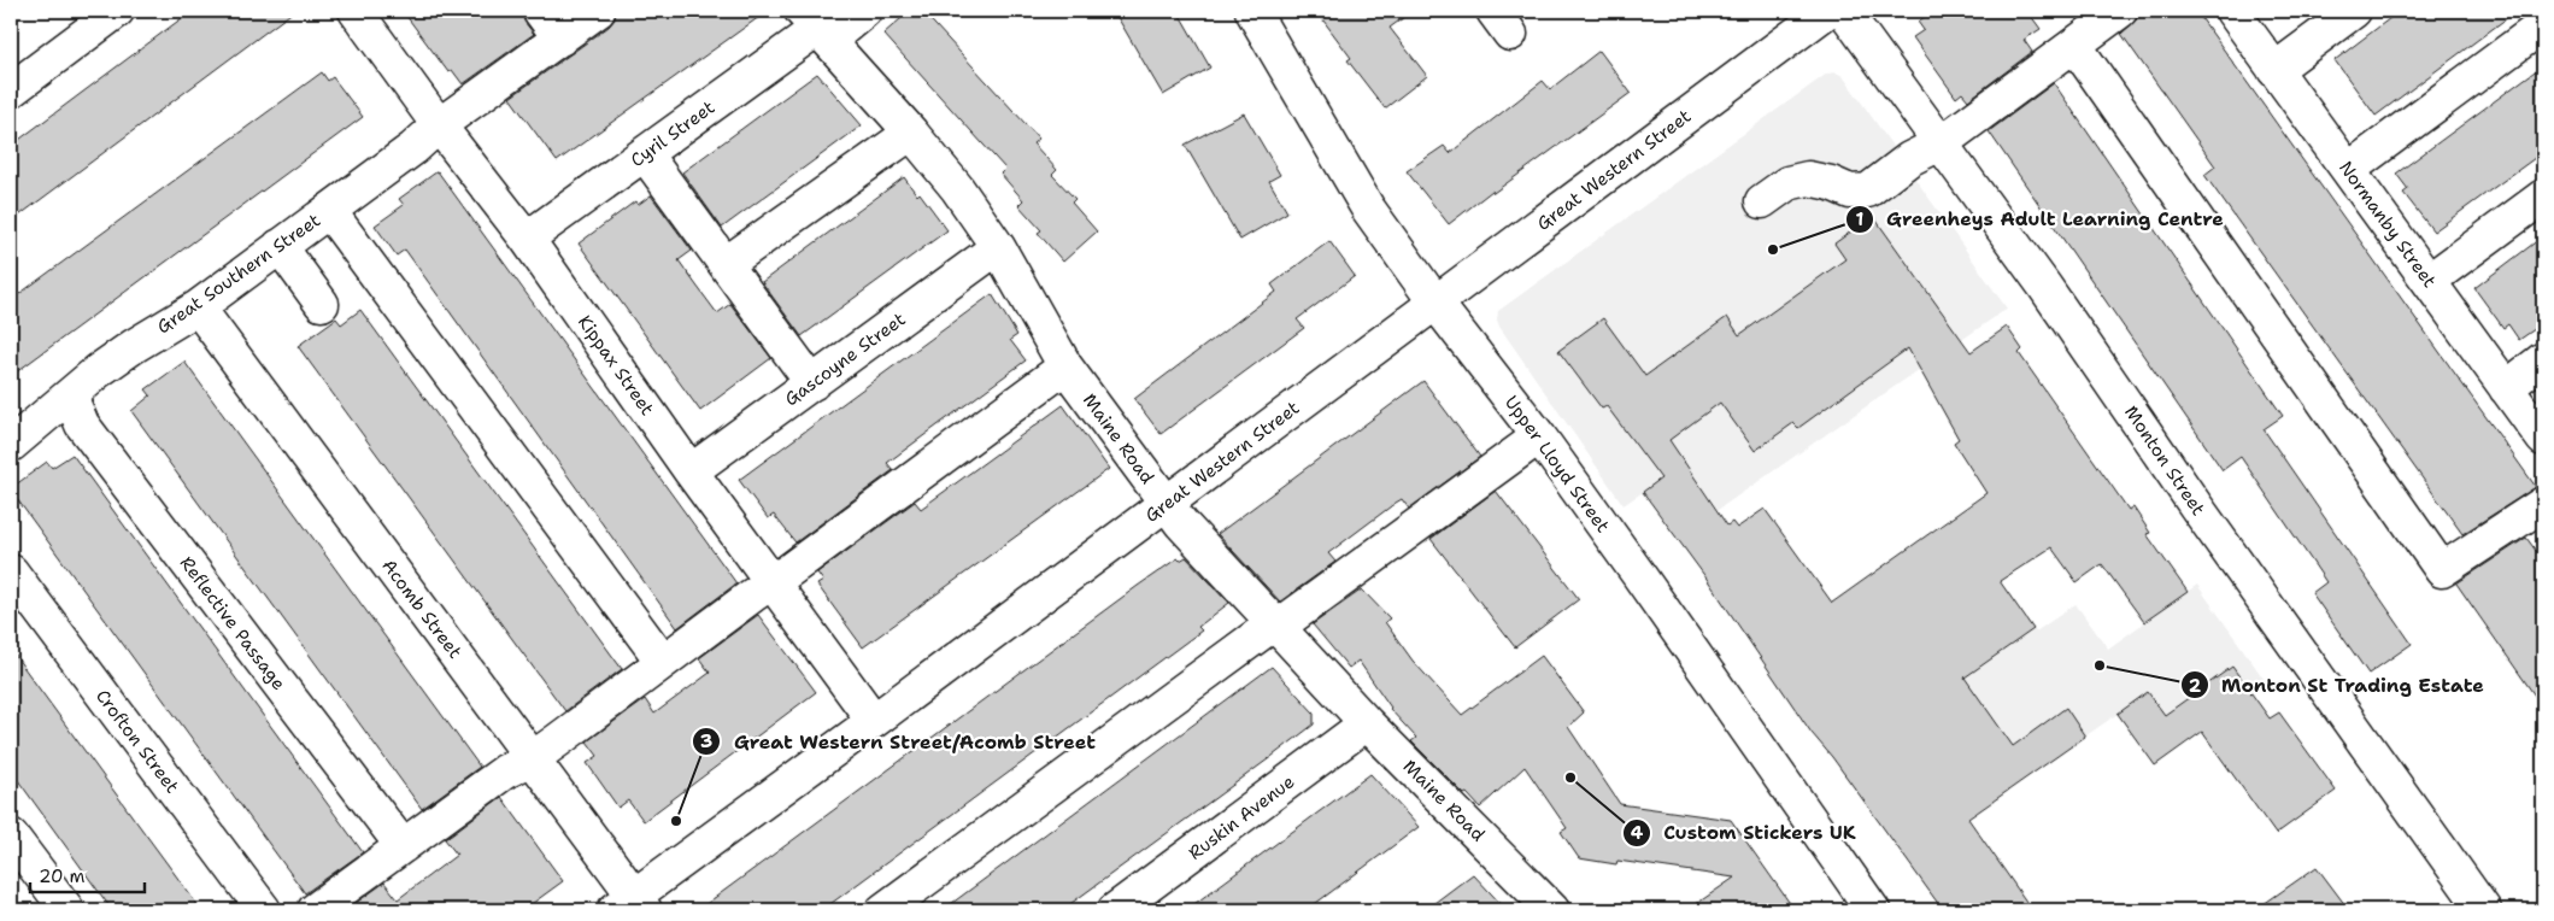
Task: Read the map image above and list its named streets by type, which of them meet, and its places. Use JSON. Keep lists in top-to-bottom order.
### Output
{
  "streets": {
    "street": [
      "Cyril Street",
      "Great Western Street",
      "Normanby Street",
      "Great Southern Street",
      "Gascoyne Street",
      "Kippax Street",
      "Maine Road",
      "Monton Street",
      "Upper Lloyd Street",
      "Acomb Street",
      "Reflective Passage",
      "Crofton Street",
      "Ruskin Avenue"
    ]
  },
  "crossings": [
    ["Cyril Street", "Kippax Street"],
    ["Cyril Street", "Maine Road"],
    ["Great Western Street", "Kippax Street"],
    ["Great Western Street", "Maine Road"],
    ["Great Western Street", "Upper Lloyd Street"],
    ["Great Western Street", "Acomb Street"],
    ["Great Southern Street", "Kippax Street"],
    ["Great Southern Street", "Acomb Street"],
    ["Great Southern Street", "Reflective Passage"],
    ["Gascoyne Street", "Kippax Street"],
    ["Gascoyne Street", "Maine Road"],
    ["Maine Road", "Ruskin Avenue"]
  ],
  "places": [
    "Greenheys Adult Learning Centre",
    "Monton St Trading Estate",
    "Custom Stickers UK",
    "Great Western Street/Acomb Street"
  ],
  "scale_bar": "20 m"
}
